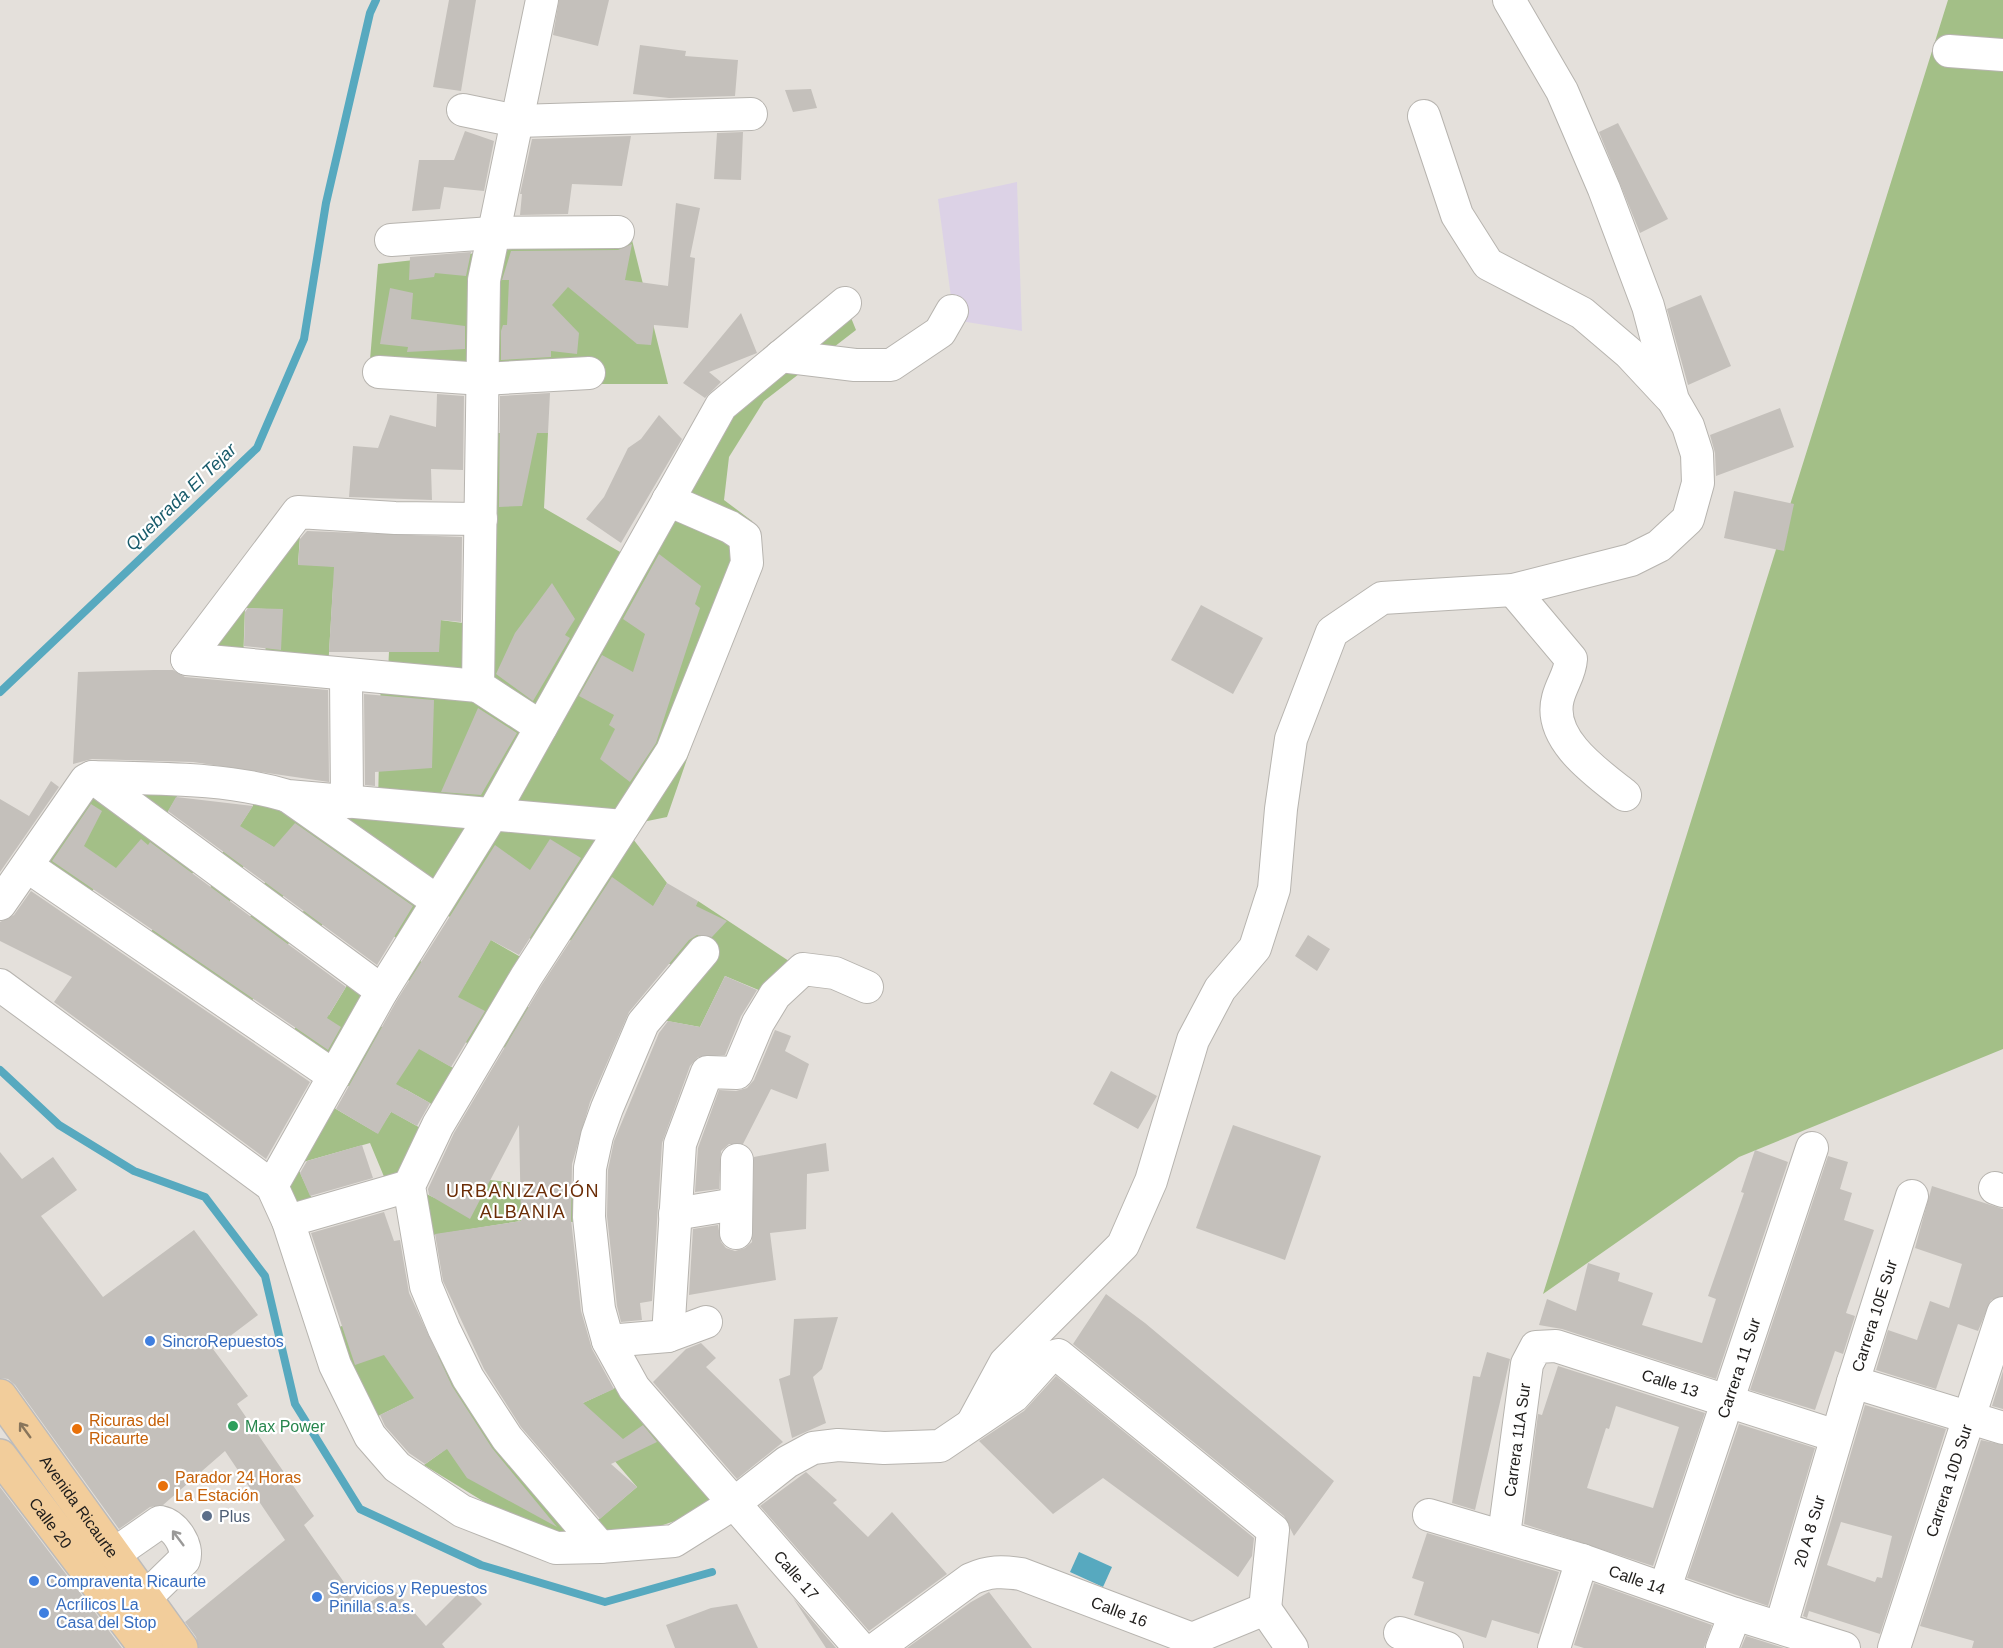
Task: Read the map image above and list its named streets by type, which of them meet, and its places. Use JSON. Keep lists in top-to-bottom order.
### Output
{
  "streets": {
    "main road": ["Avenida Ricaurte", "Calle 20"],
    "street": [
      "Carrera 10E Sur",
      "Carrera 11 Sur",
      "Calle 13",
      "Carrera 11A Sur",
      "Carrera 10D Sur",
      "20 A 8 Sur",
      "Calle 17",
      "Calle 14",
      "Calle 16"
    ]
  },
  "crossings": [
    ["Carrera 10E Sur", "Calle 13"],
    ["Carrera 10E Sur", "20 A 8 Sur"],
    ["Carrera 11 Sur", "Calle 13"],
    ["Carrera 11 Sur", "Calle 14"],
    ["Calle 13", "Carrera 11A Sur"],
    ["Calle 13", "20 A 8 Sur"],
    ["Carrera 11A Sur", "Calle 14"],
    ["20 A 8 Sur", "Calle 14"]
  ],
  "one_way": ["Avenida Ricaurte"],
  "districts": ["URBANIZACIÓN ALBANIA"],
  "water": ["Quebrada El Tejar"],
  "places": [
    "SincroRepuestos",
    "Max Power",
    "Ricuras del Ricaurte",
    "Parador 24 Horas La Estación",
    "Plus",
    "Compraventa Ricaurte",
    "Servicios y Repuestos Pinilla s.a.s.",
    "Acrílicos La Casa del Stop"
  ]
}
